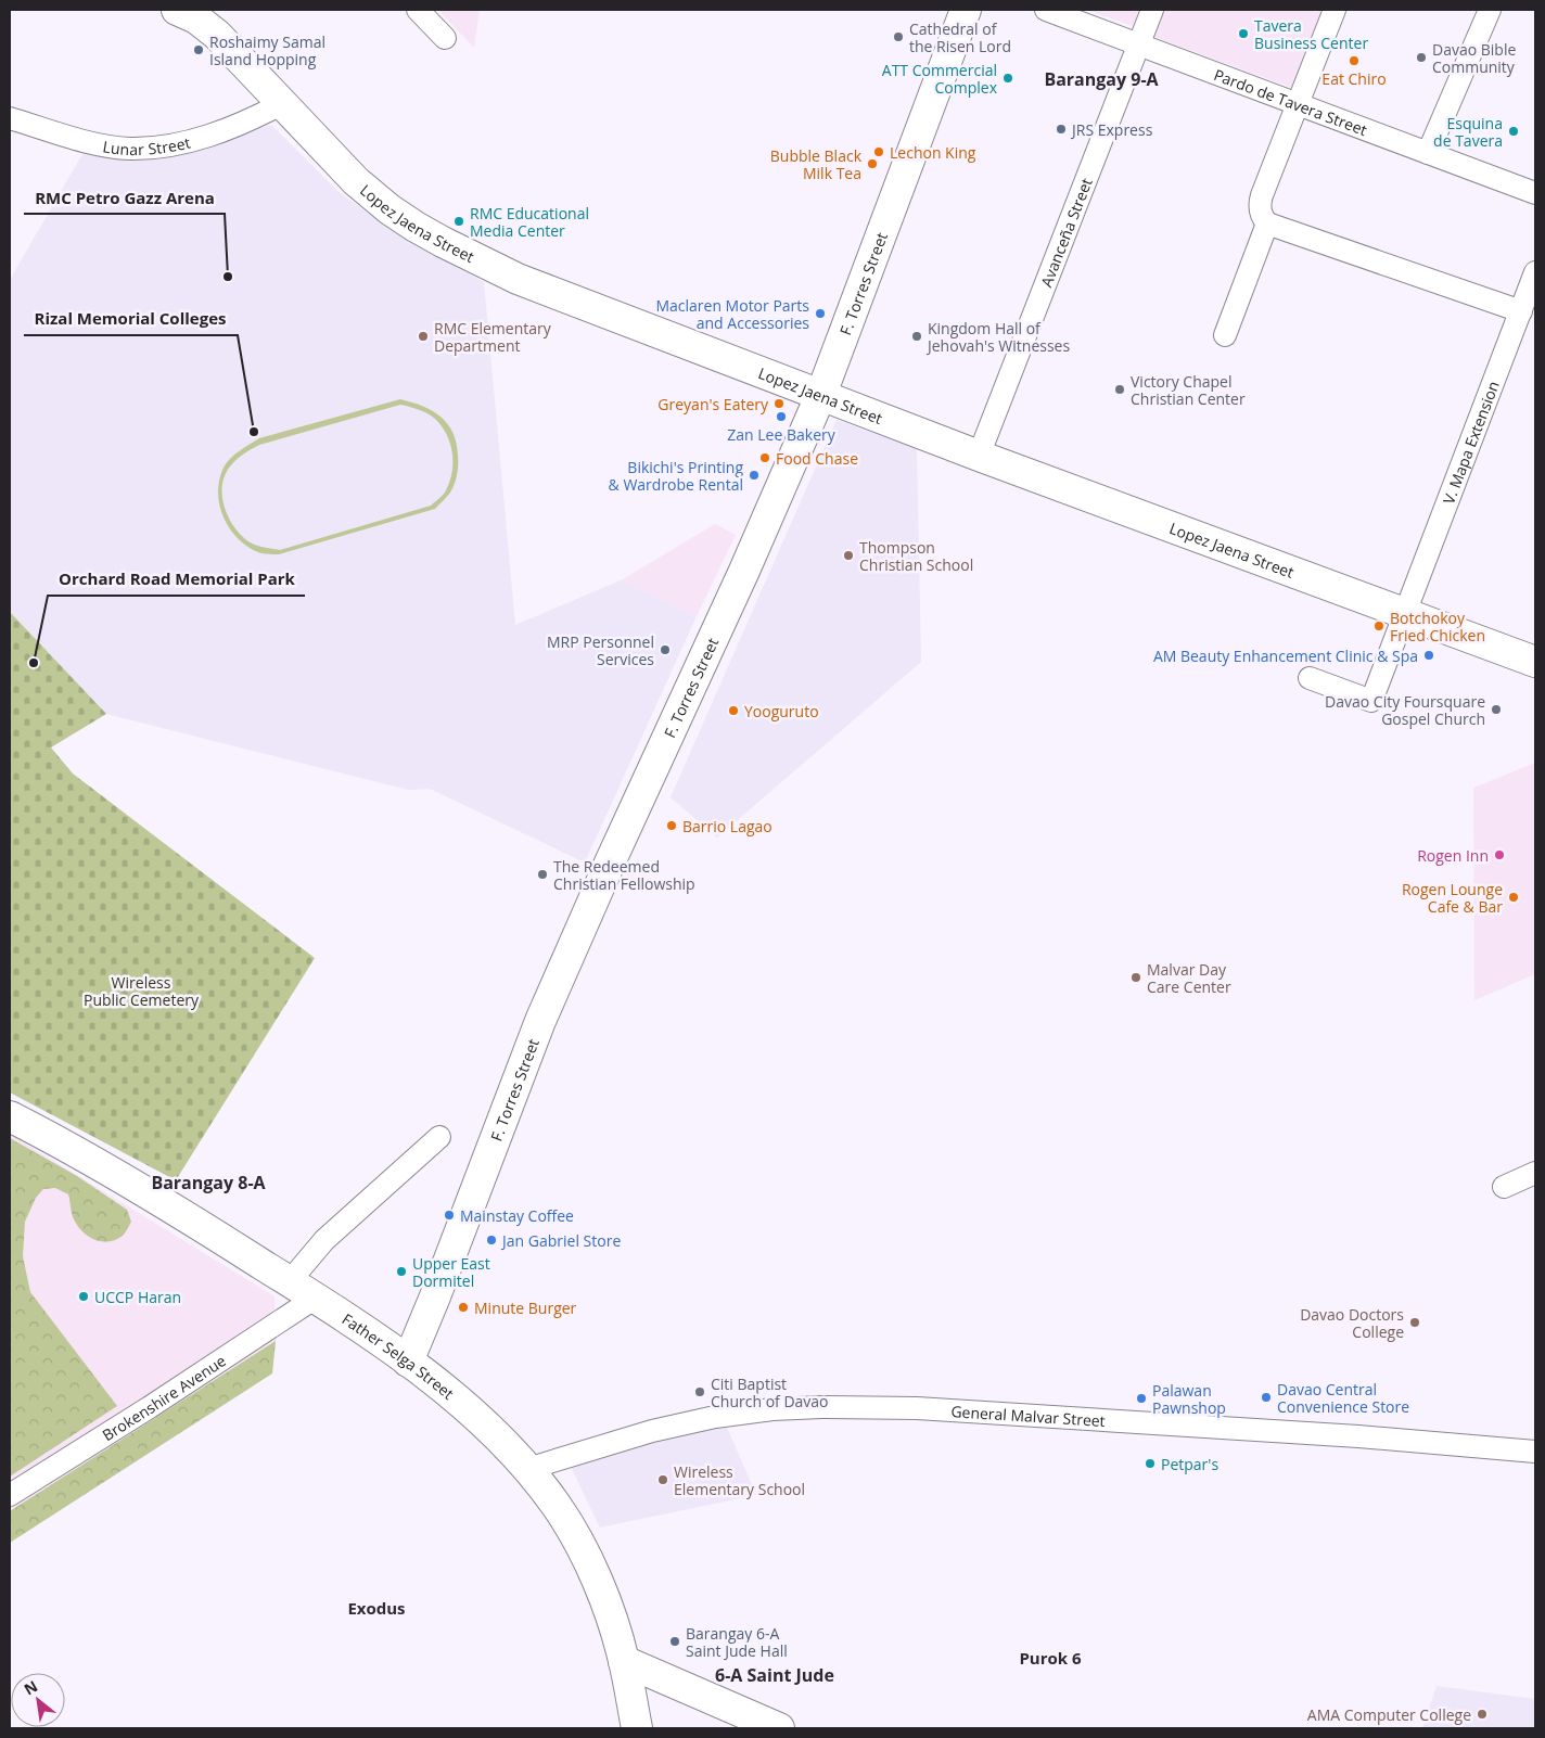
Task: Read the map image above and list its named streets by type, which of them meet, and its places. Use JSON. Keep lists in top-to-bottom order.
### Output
{
  "streets": {
    "main road": ["Lopez Jaena Street", "F. Torres Street", "Father Selga Street"],
    "street": [
      "Pardo de Tavera Street",
      "Lunar Street",
      "Avanceña Street",
      "V. Mapa Extension",
      "Brokenshire Avenue",
      "General Malvar Street"
    ]
  },
  "crossings": [
    ["Pardo de Tavera Street", "Avanceña Street"],
    ["Lunar Street", "Lopez Jaena Street"],
    ["Lopez Jaena Street", "Avanceña Street"],
    ["Lopez Jaena Street", "F. Torres Street"],
    ["Lopez Jaena Street", "V. Mapa Extension"],
    ["F. Torres Street", "Father Selga Street"],
    ["Father Selga Street", "Brokenshire Avenue"],
    ["Father Selga Street", "General Malvar Street"]
  ],
  "districts": [
    "Barangay 9-A",
    "Barangay 8-A",
    "Exodus",
    "Purok 6",
    "6-A Saint Jude"
  ],
  "parks": ["Wireless Public Cemetery"],
  "places": [
    "Tavera Business Center",
    "Cathedral of the Risen Lord",
    "Roshaimy Samal Island Hopping",
    "Davao Bible Community",
    "Eat Chiro",
    "ATT Commercial Complex",
    "JRS Express",
    "Esquina de Tavera",
    "Lechon King",
    "Bubble Black Milk Tea",
    "RMC Educational Media Center",
    "RMC Petro Gazz Arena",
    "Maclaren Motor Parts and Accessories",
    "RMC Elementary Department",
    "Kingdom Hall of Jehovah's Witnesses",
    "Victory Chapel Christian Center",
    "Greyan's Eatery",
    "Zan Lee Bakery",
    "Rizal Memorial Colleges",
    "Food Chase",
    "Bikichi's Printing & Wardrobe Rental",
    "Thompson Christian School",
    "Botchokoy Fried Chicken",
    "MRP Personnel Services",
    "AM Beauty Enhancement Clinic & Spa",
    "Orchard Road Memorial Park",
    "Davao City Foursquare Gospel Church",
    "Yooguruto",
    "Barrio Lagao",
    "Rogen Inn",
    "The Redeemed Christian Fellowship",
    "Rogen Lounge Cafe & Bar",
    "Malvar Day Care Center",
    "Mainstay Coffee",
    "Jan Gabriel Store",
    "Upper East Dormitel",
    "UCCP Haran",
    "Minute Burger",
    "Davao Doctors College",
    "Citi Baptist Church of Davao",
    "Davao Central Convenience Store",
    "Palawan Pawnshop",
    "Petpar's",
    "Wireless Elementary School",
    "Barangay 6-A Saint Jude Hall",
    "AMA Computer College"
  ],
  "north": "top left"
}
